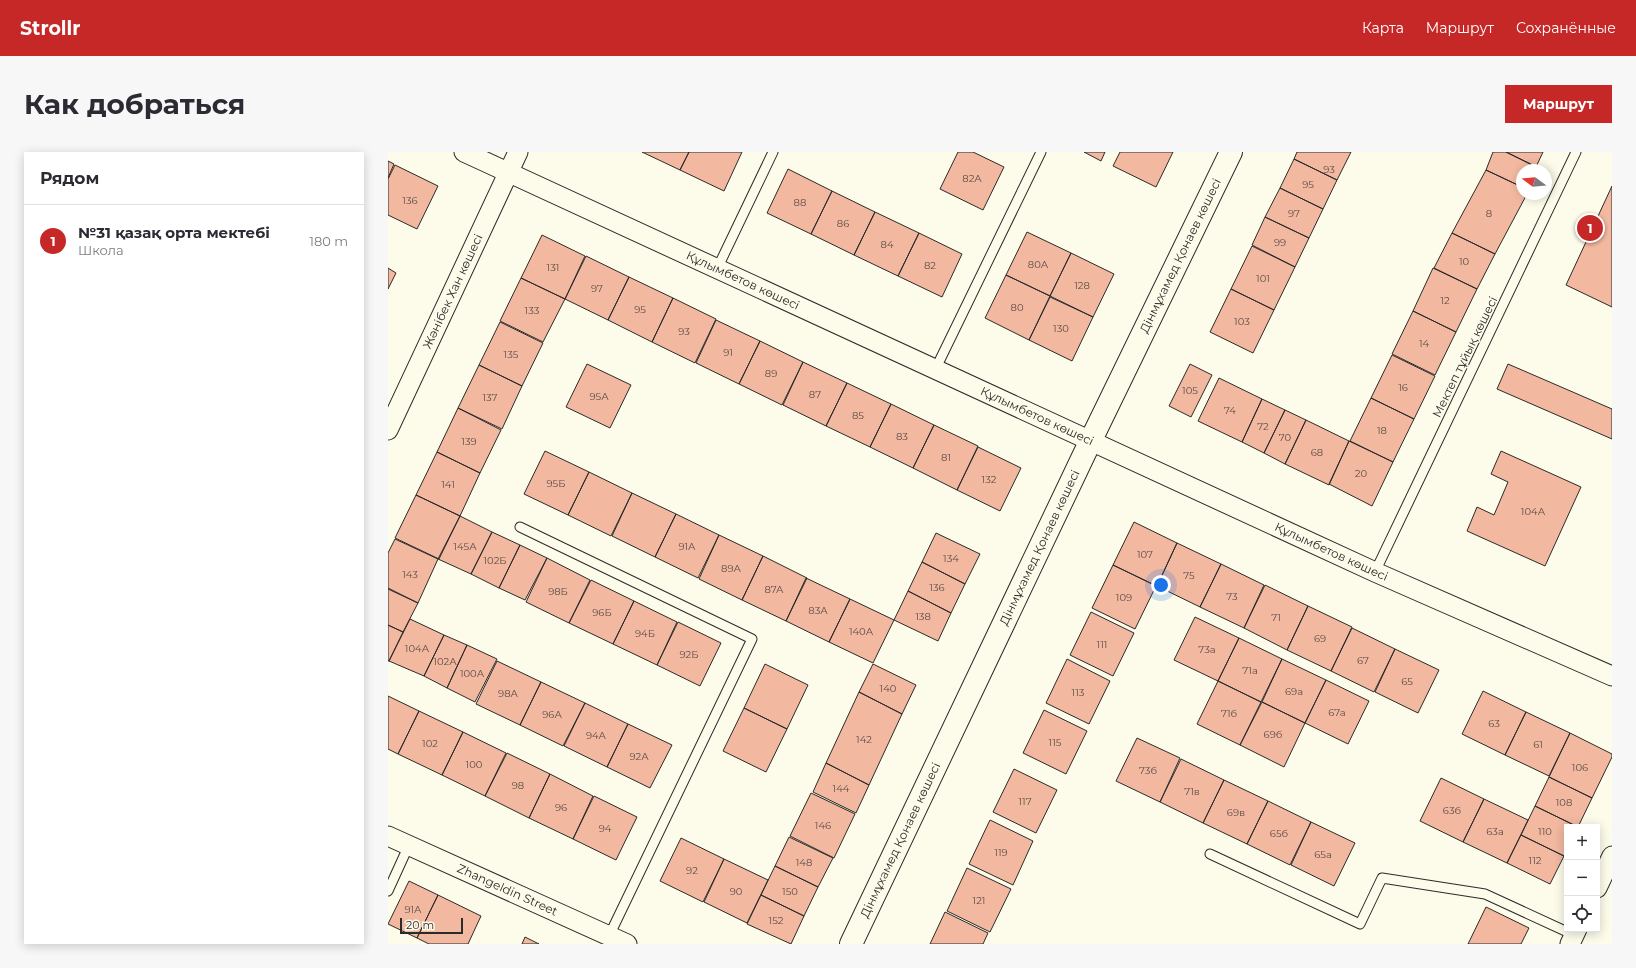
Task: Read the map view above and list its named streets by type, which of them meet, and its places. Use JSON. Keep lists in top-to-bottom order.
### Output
{
  "streets": {
    "street": [
      "Дінмұхамед Қонаев көшесі",
      "Құлымбетов көшесі",
      "Жәнібек Хан көшесі",
      "Zhangeldin Street"
    ],
    "lane": ["Мектеп тұйық көшесі"]
  },
  "crossings": [
    ["Дінмұхамед Қонаев көшесі", "Құлымбетов көшесі"],
    ["Құлымбетов көшесі", "Жәнібек Хан көшесі"],
    ["Құлымбетов көшесі", "Мектеп тұйық көшесі"]
  ],
  "house_numbers": [
    "93",
    "82А",
    "95",
    "136",
    "88",
    "97",
    "8",
    "86",
    "99",
    "84",
    "10",
    "80А",
    "82",
    "131",
    "101",
    "128",
    "97",
    "12",
    "80",
    "95",
    "133",
    "103",
    "130",
    "93",
    "14",
    "91",
    "135",
    "89",
    "16",
    "105",
    "87",
    "95А",
    "137",
    "74",
    "85",
    "72",
    "18",
    "83",
    "70",
    "139",
    "68",
    "81",
    "20",
    "132",
    "95Б",
    "141",
    "104А",
    "145А",
    "91А",
    "107",
    "134",
    "102Б",
    "89А",
    "143",
    "75",
    "136",
    "87А",
    "98Б",
    "73",
    "109",
    "83А",
    "96Б",
    "138",
    "71",
    "140А",
    "94Б",
    "69",
    "111",
    "104А",
    "73а",
    "92Б",
    "67",
    "102А",
    "71а",
    "100А",
    "65",
    "140",
    "69а",
    "113",
    "98А",
    "67а",
    "71б",
    "96А",
    "63",
    "69б",
    "94А",
    "142",
    "115",
    "102",
    "61",
    "92А",
    "100",
    "106",
    "73б",
    "98",
    "144",
    "71в",
    "117",
    "108",
    "96",
    "63б",
    "69в",
    "146",
    "94",
    "63а",
    "110",
    "65б",
    "119",
    "65а",
    "112",
    "148",
    "92",
    "90",
    "150",
    "121",
    "91А",
    "152"
  ],
  "scale_bar": "20 m",
  "north": "left",
  "page": {
    "header": "Strollr",
    "nav": ["Карта", "Маршрут", "Сохранённые"],
    "buttons": "Маршрут",
    "title": "Как добраться",
    "heading": "Рядом",
    "list": [
      {
        "mark": "1",
        "name": "№31 қазақ орта мектебі",
        "note": "Школа",
        "value": "180 m"
      }
    ],
    "pins": "1",
    "map_buttons": ["+", "−"],
    "scale": "20 m"
  }
}
